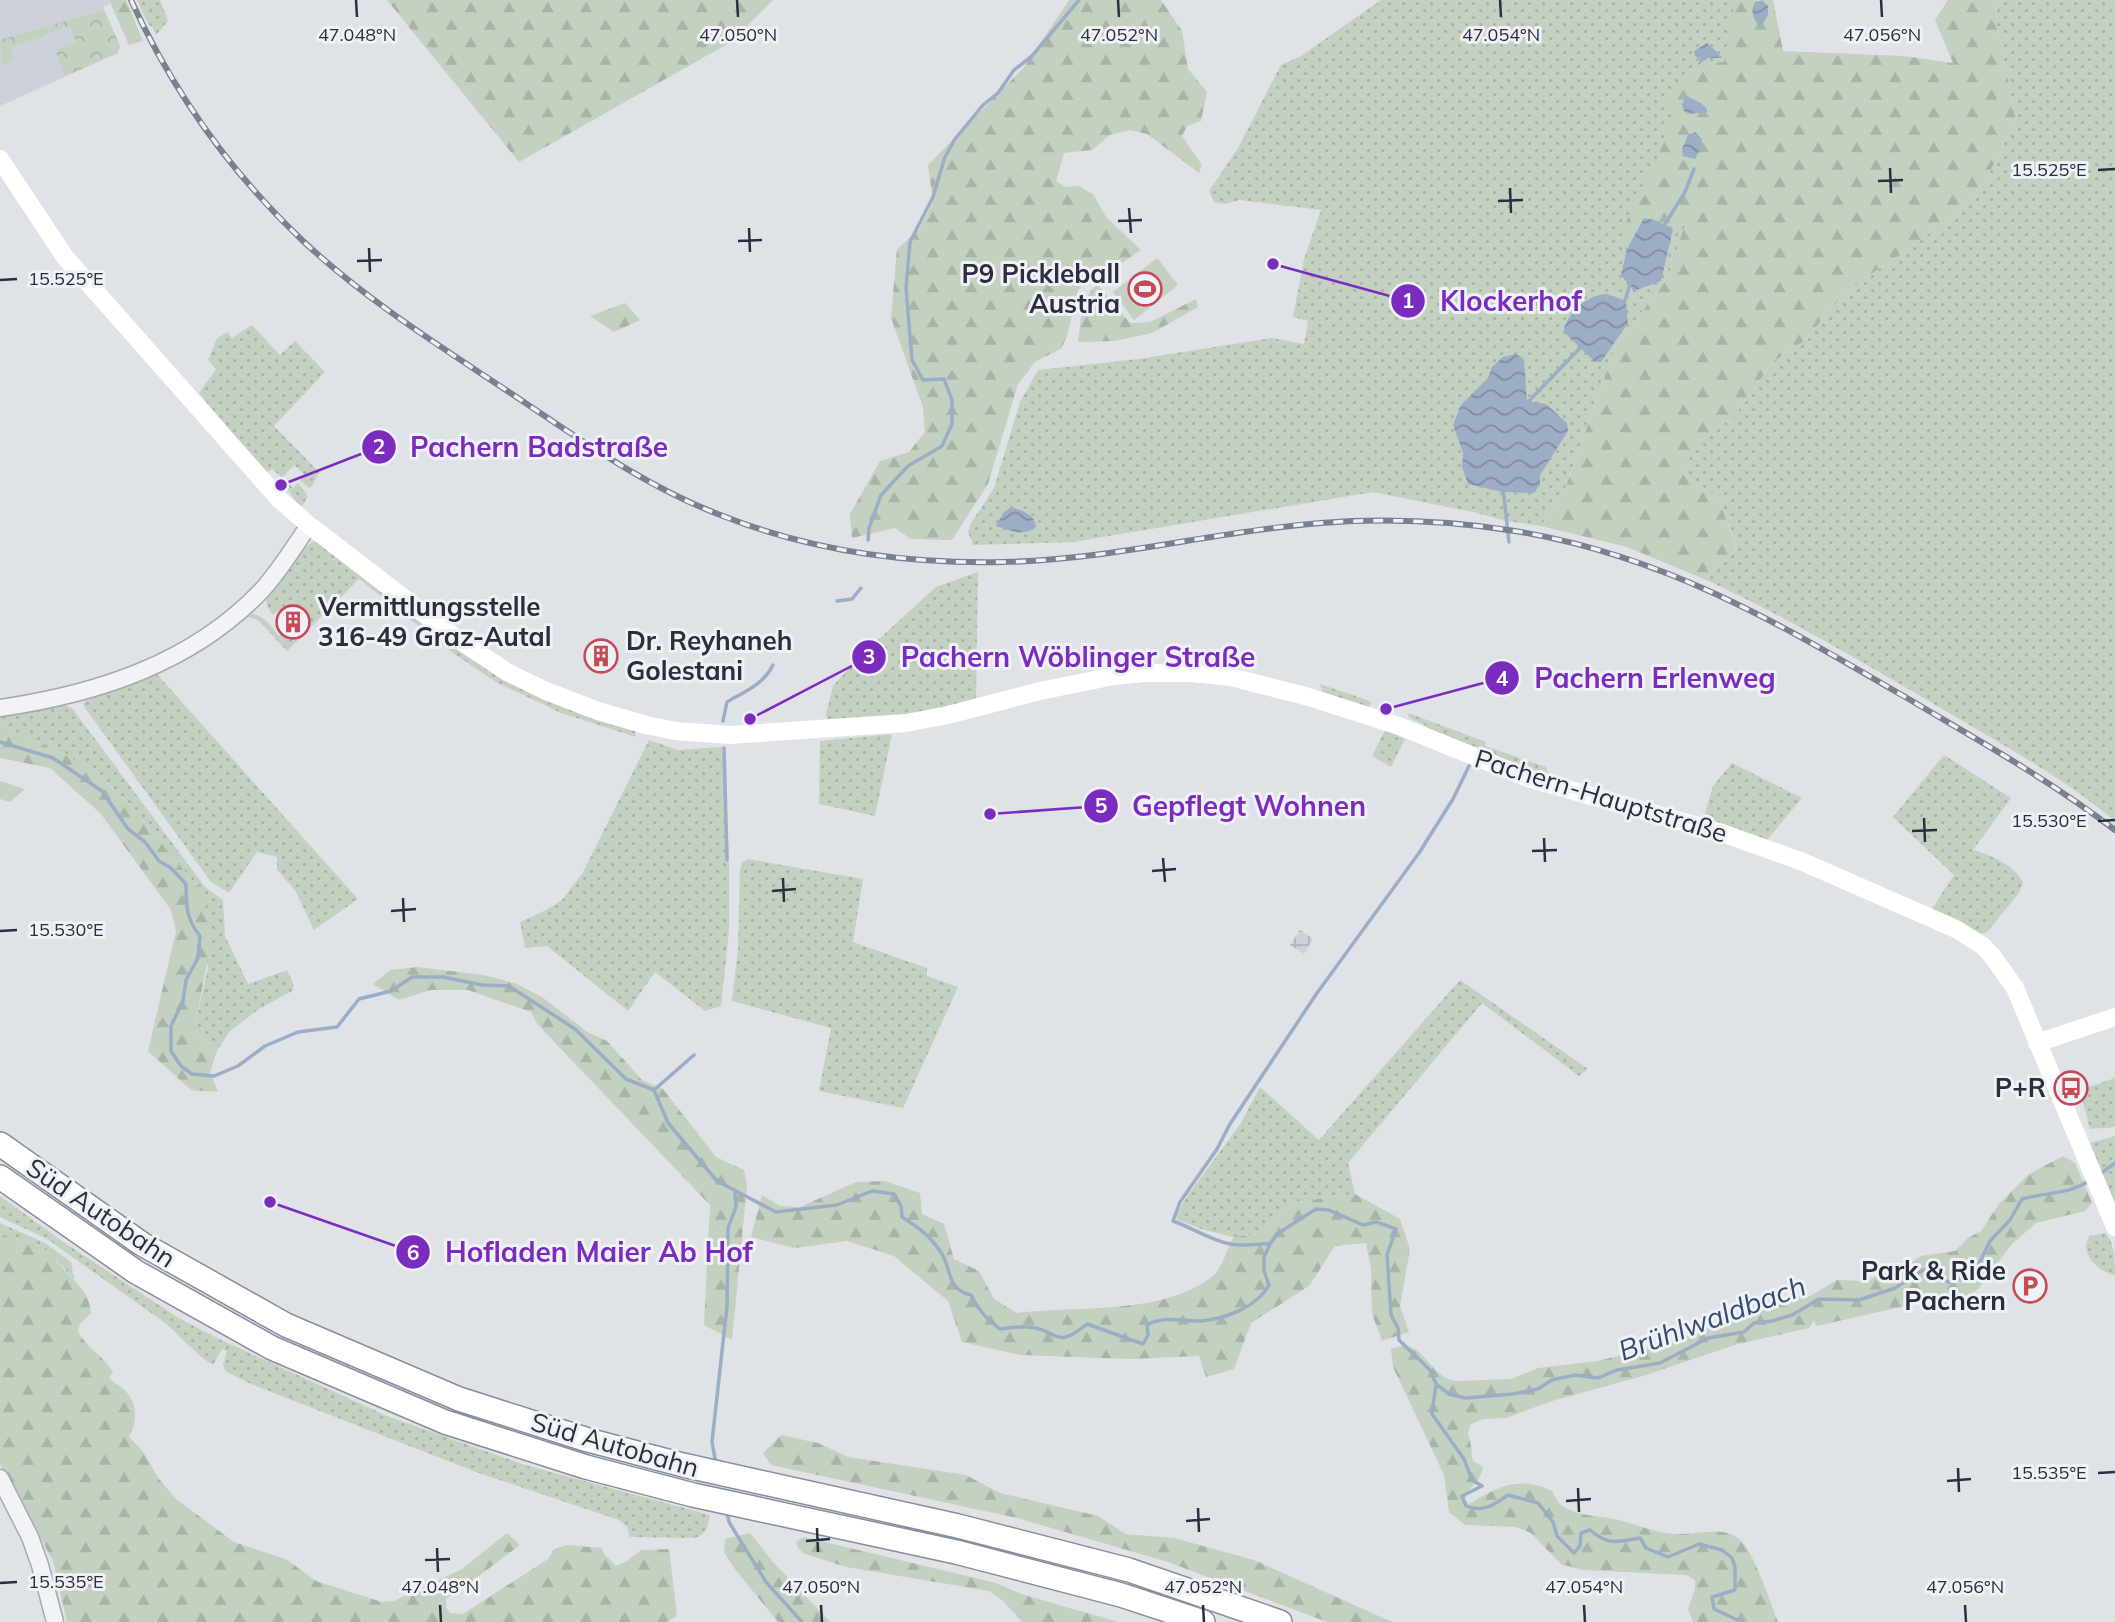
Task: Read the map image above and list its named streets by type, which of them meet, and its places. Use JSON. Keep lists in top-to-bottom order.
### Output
{
  "streets": {
    "highway": ["Süd Autobahn"],
    "main road": ["Pachern-Hauptstraße"]
  },
  "water": ["Brühlwaldbach"],
  "places": {
    "other": [
      "Klockerhof",
      "Pachern Badstraße",
      "Pachern Erlenweg",
      "Pachern Wöblinger Straße",
      "Gepflegt Wohnen",
      "Hofladen Maier Ab Hof"
    ],
    "sports": ["P9 Pickleball Austria"],
    "building": ["Vermittlungsstelle 316-49 Graz-Autal", "Dr. Reyhaneh Golestani"],
    "bus stop": ["P+R"],
    "parking": ["Park & Ride Pachern"]
  },
  "coordinates": [
    "47.048°N",
    "47.050°N",
    "47.052°N",
    "47.054°N",
    "47.056°N",
    "15.525°E",
    "15.530°E",
    "15.535°E"
  ]
}
